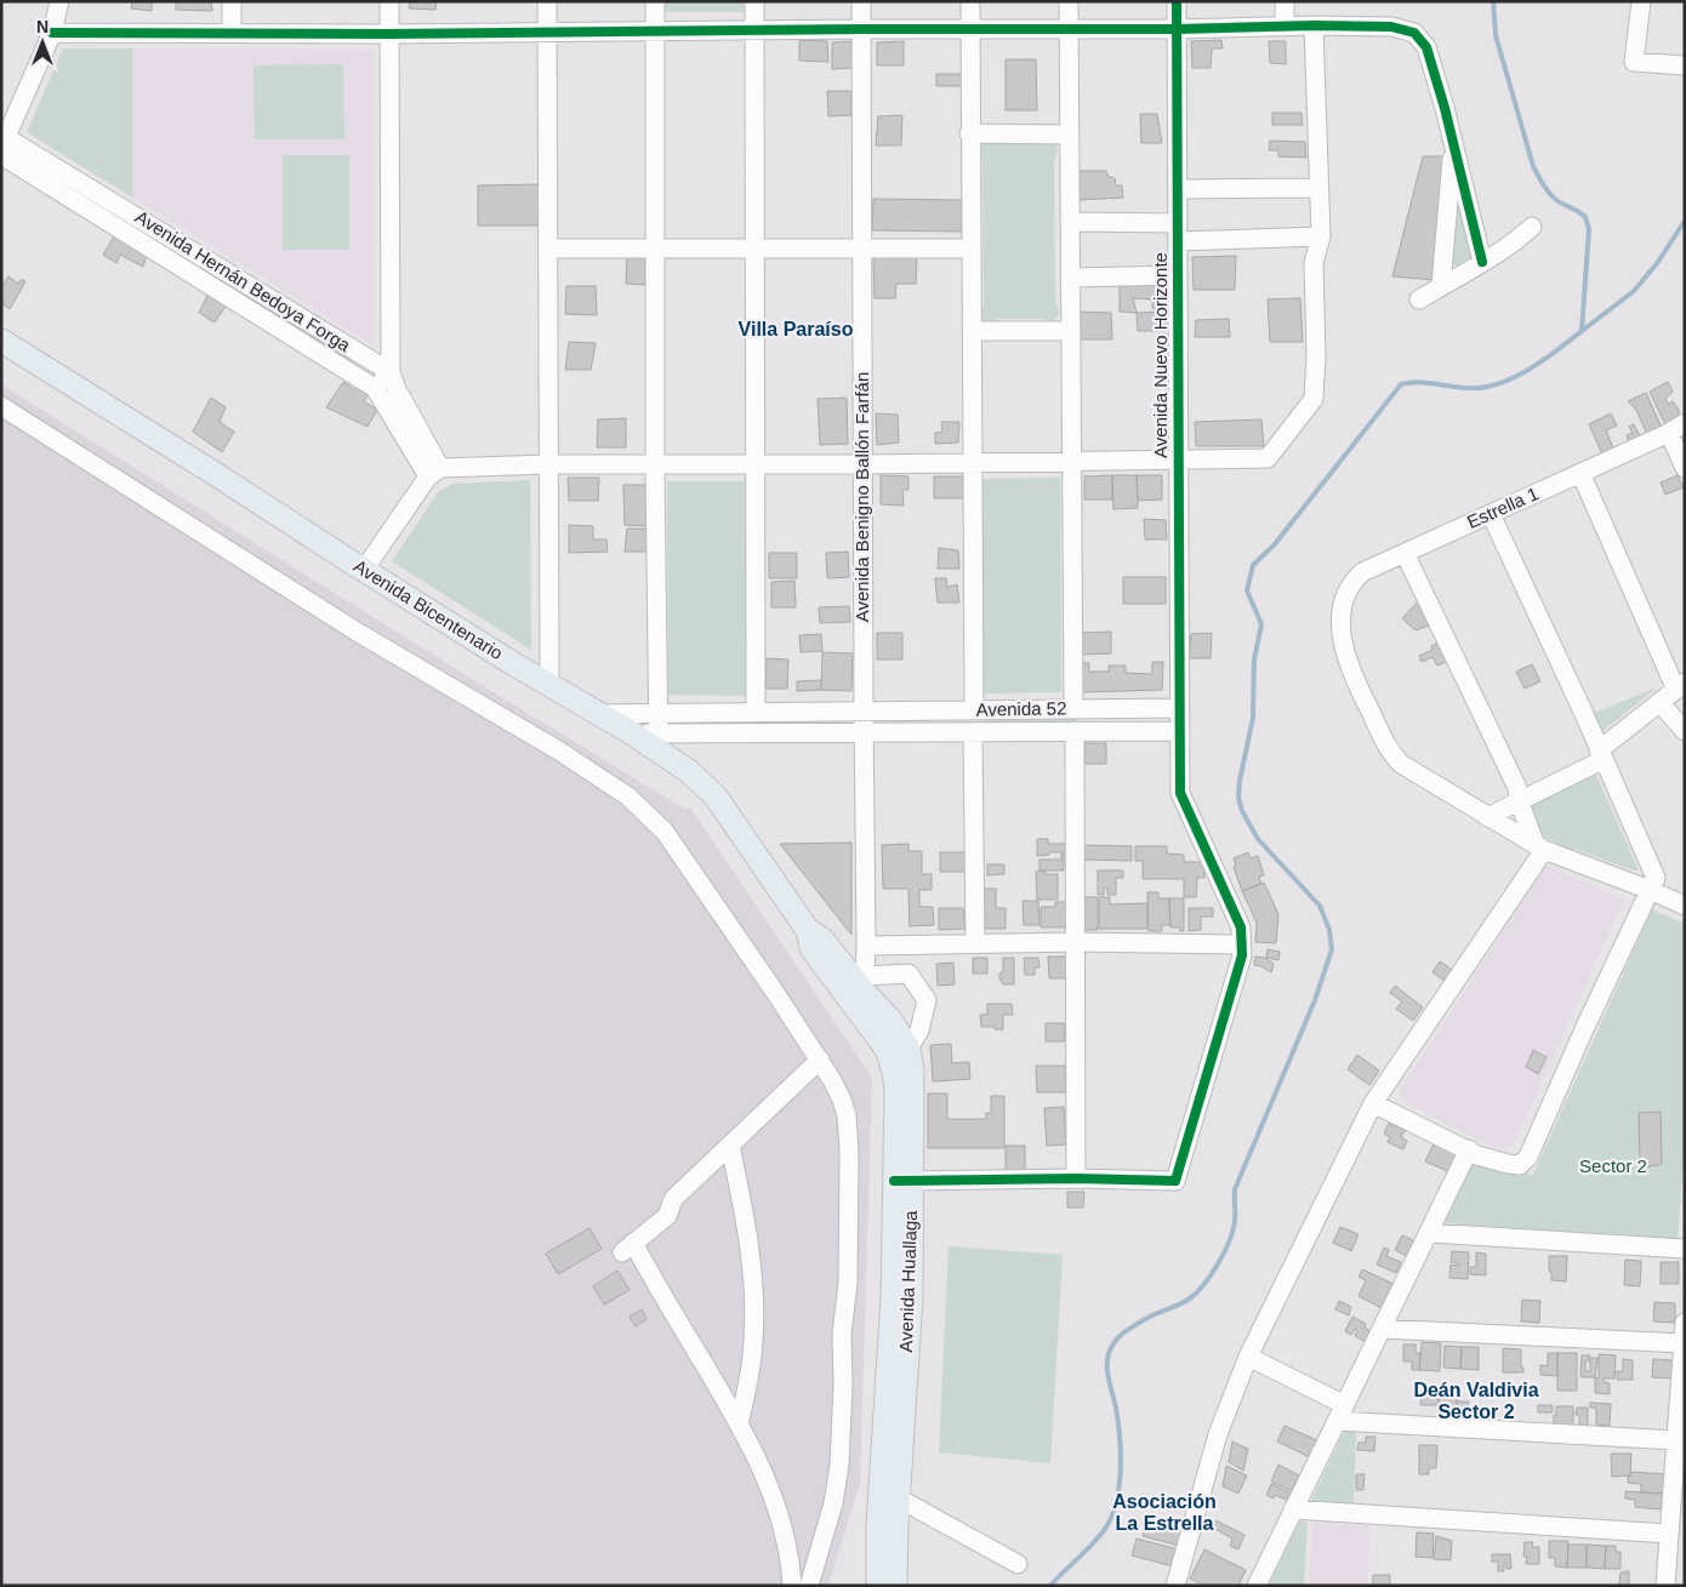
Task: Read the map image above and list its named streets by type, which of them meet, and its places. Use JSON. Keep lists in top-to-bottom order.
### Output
{
  "streets": {
    "main road": ["Avenida Bicentenario", "Avenida Huallaga"],
    "street": [
      "Avenida Hernán Bedoya Forga",
      "Avenida Nuevo Horizonte",
      "Avenida Benigno Ballón Farfán",
      "Estrella 1",
      "Avenida 52"
    ]
  },
  "crossings": [
    ["Avenida Nuevo Horizonte", "Avenida 52"],
    ["Avenida Benigno Ballón Farfán", "Avenida Bicentenario"],
    ["Avenida Benigno Ballón Farfán", "Avenida 52"],
    ["Avenida Benigno Ballón Farfán", "Avenida Huallaga"],
    ["Avenida Bicentenario", "Avenida 52"],
    ["Avenida Bicentenario", "Avenida Huallaga"]
  ],
  "districts": ["Villa Paraíso", "Deán Valdivia Sector 2", "Asociación La Estrella"],
  "parks": ["Sector 2"],
  "north": "top"
}
